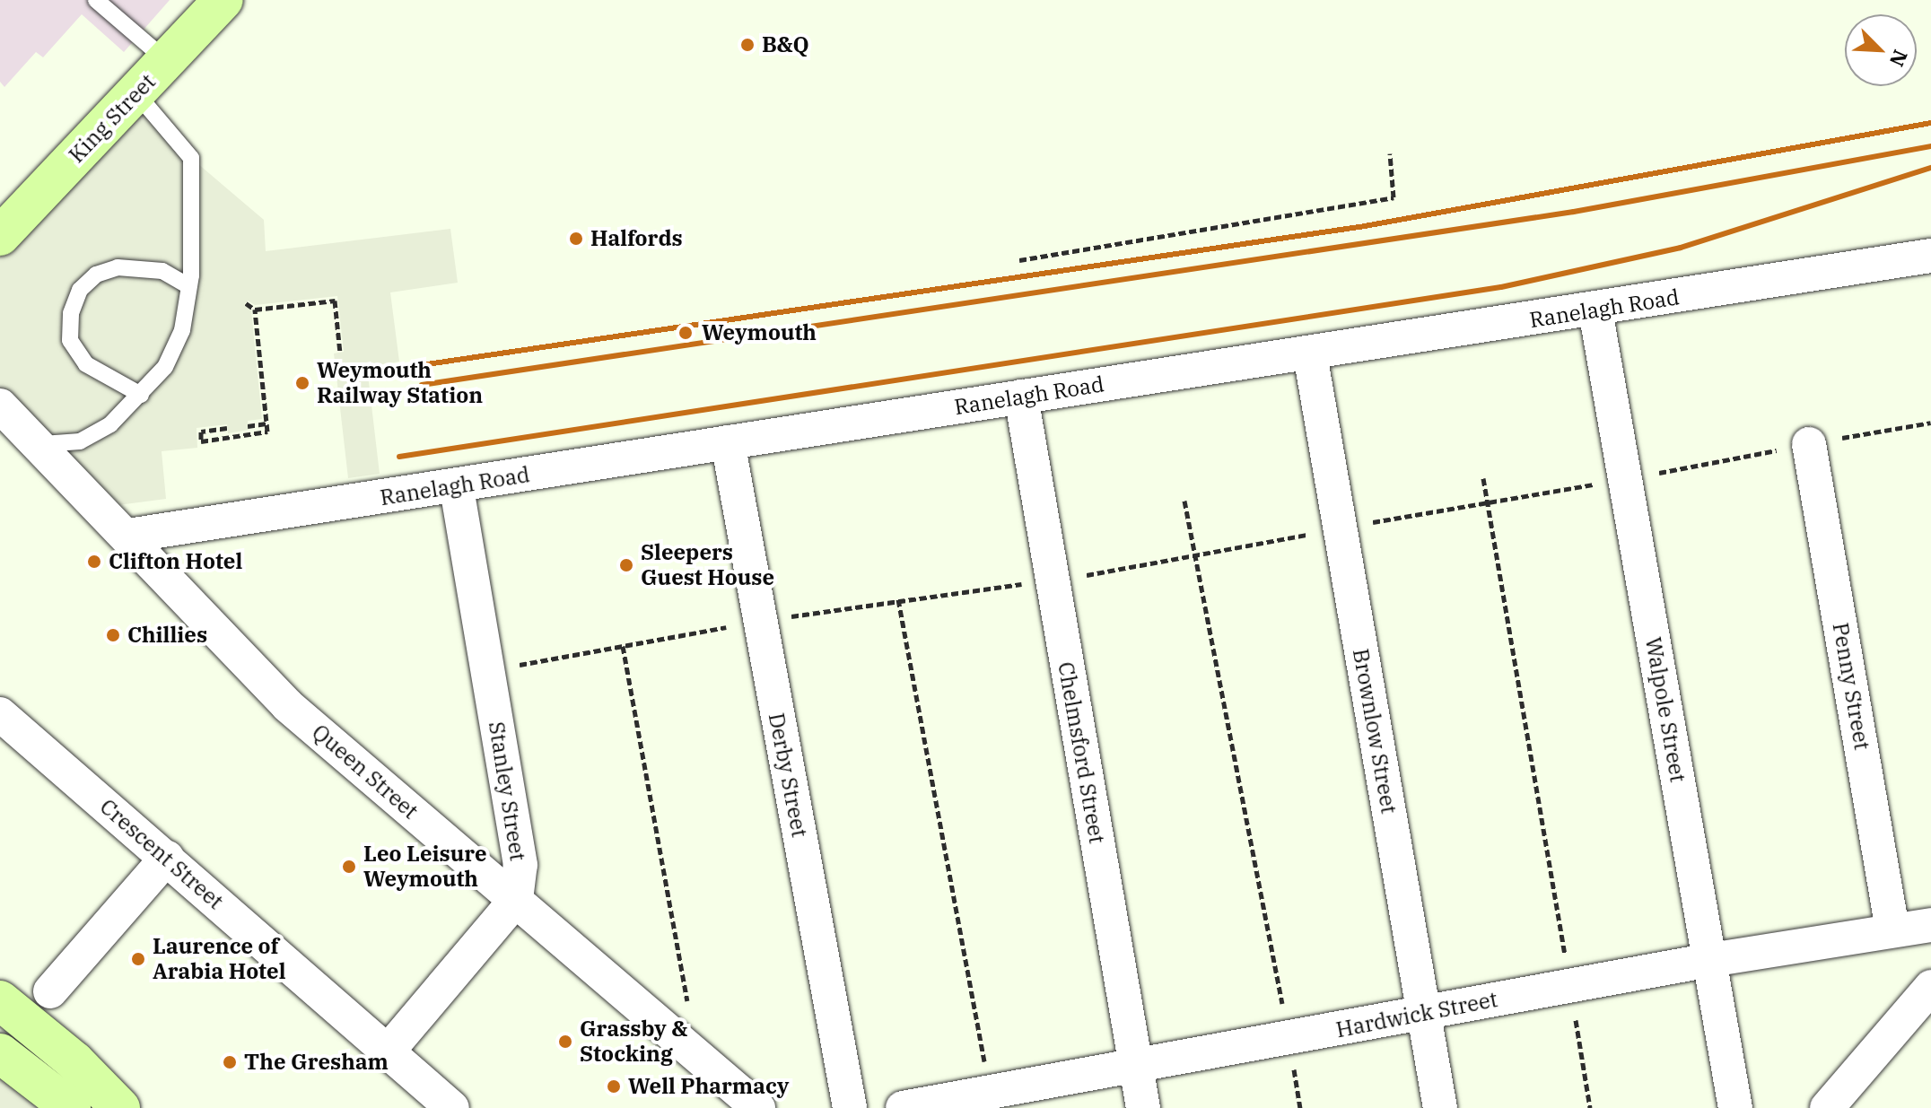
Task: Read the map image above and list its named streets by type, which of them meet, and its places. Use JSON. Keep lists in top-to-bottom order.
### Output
{
  "streets": {
    "main road": ["King Street"],
    "street": [
      "Ranelagh Road",
      "Penny Street",
      "Walpole Street",
      "Brownlow Street",
      "Chelmsford Street",
      "Queen Street",
      "Derby Street",
      "Stanley Street",
      "Crescent Street",
      "Hardwick Street"
    ]
  },
  "crossings": [
    ["Ranelagh Road", "Walpole Street"],
    ["Ranelagh Road", "Brownlow Street"],
    ["Ranelagh Road", "Chelmsford Street"],
    ["Ranelagh Road", "Queen Street"],
    ["Ranelagh Road", "Derby Street"],
    ["Ranelagh Road", "Stanley Street"],
    ["Penny Street", "Hardwick Street"],
    ["Walpole Street", "Hardwick Street"],
    ["Brownlow Street", "Hardwick Street"],
    ["Chelmsford Street", "Hardwick Street"],
    ["Queen Street", "Stanley Street"]
  ],
  "places": [
    "B&Q",
    "Halfords",
    "Weymouth",
    "Weymouth Railway Station",
    "Clifton Hotel",
    "Sleepers Guest House",
    "Chillies",
    "Leo Leisure Weymouth",
    "Laurence of Arabia Hotel",
    "Grassby & Stocking",
    "The Gresham",
    "Well Pharmacy"
  ],
  "north": "bottom right"
}
